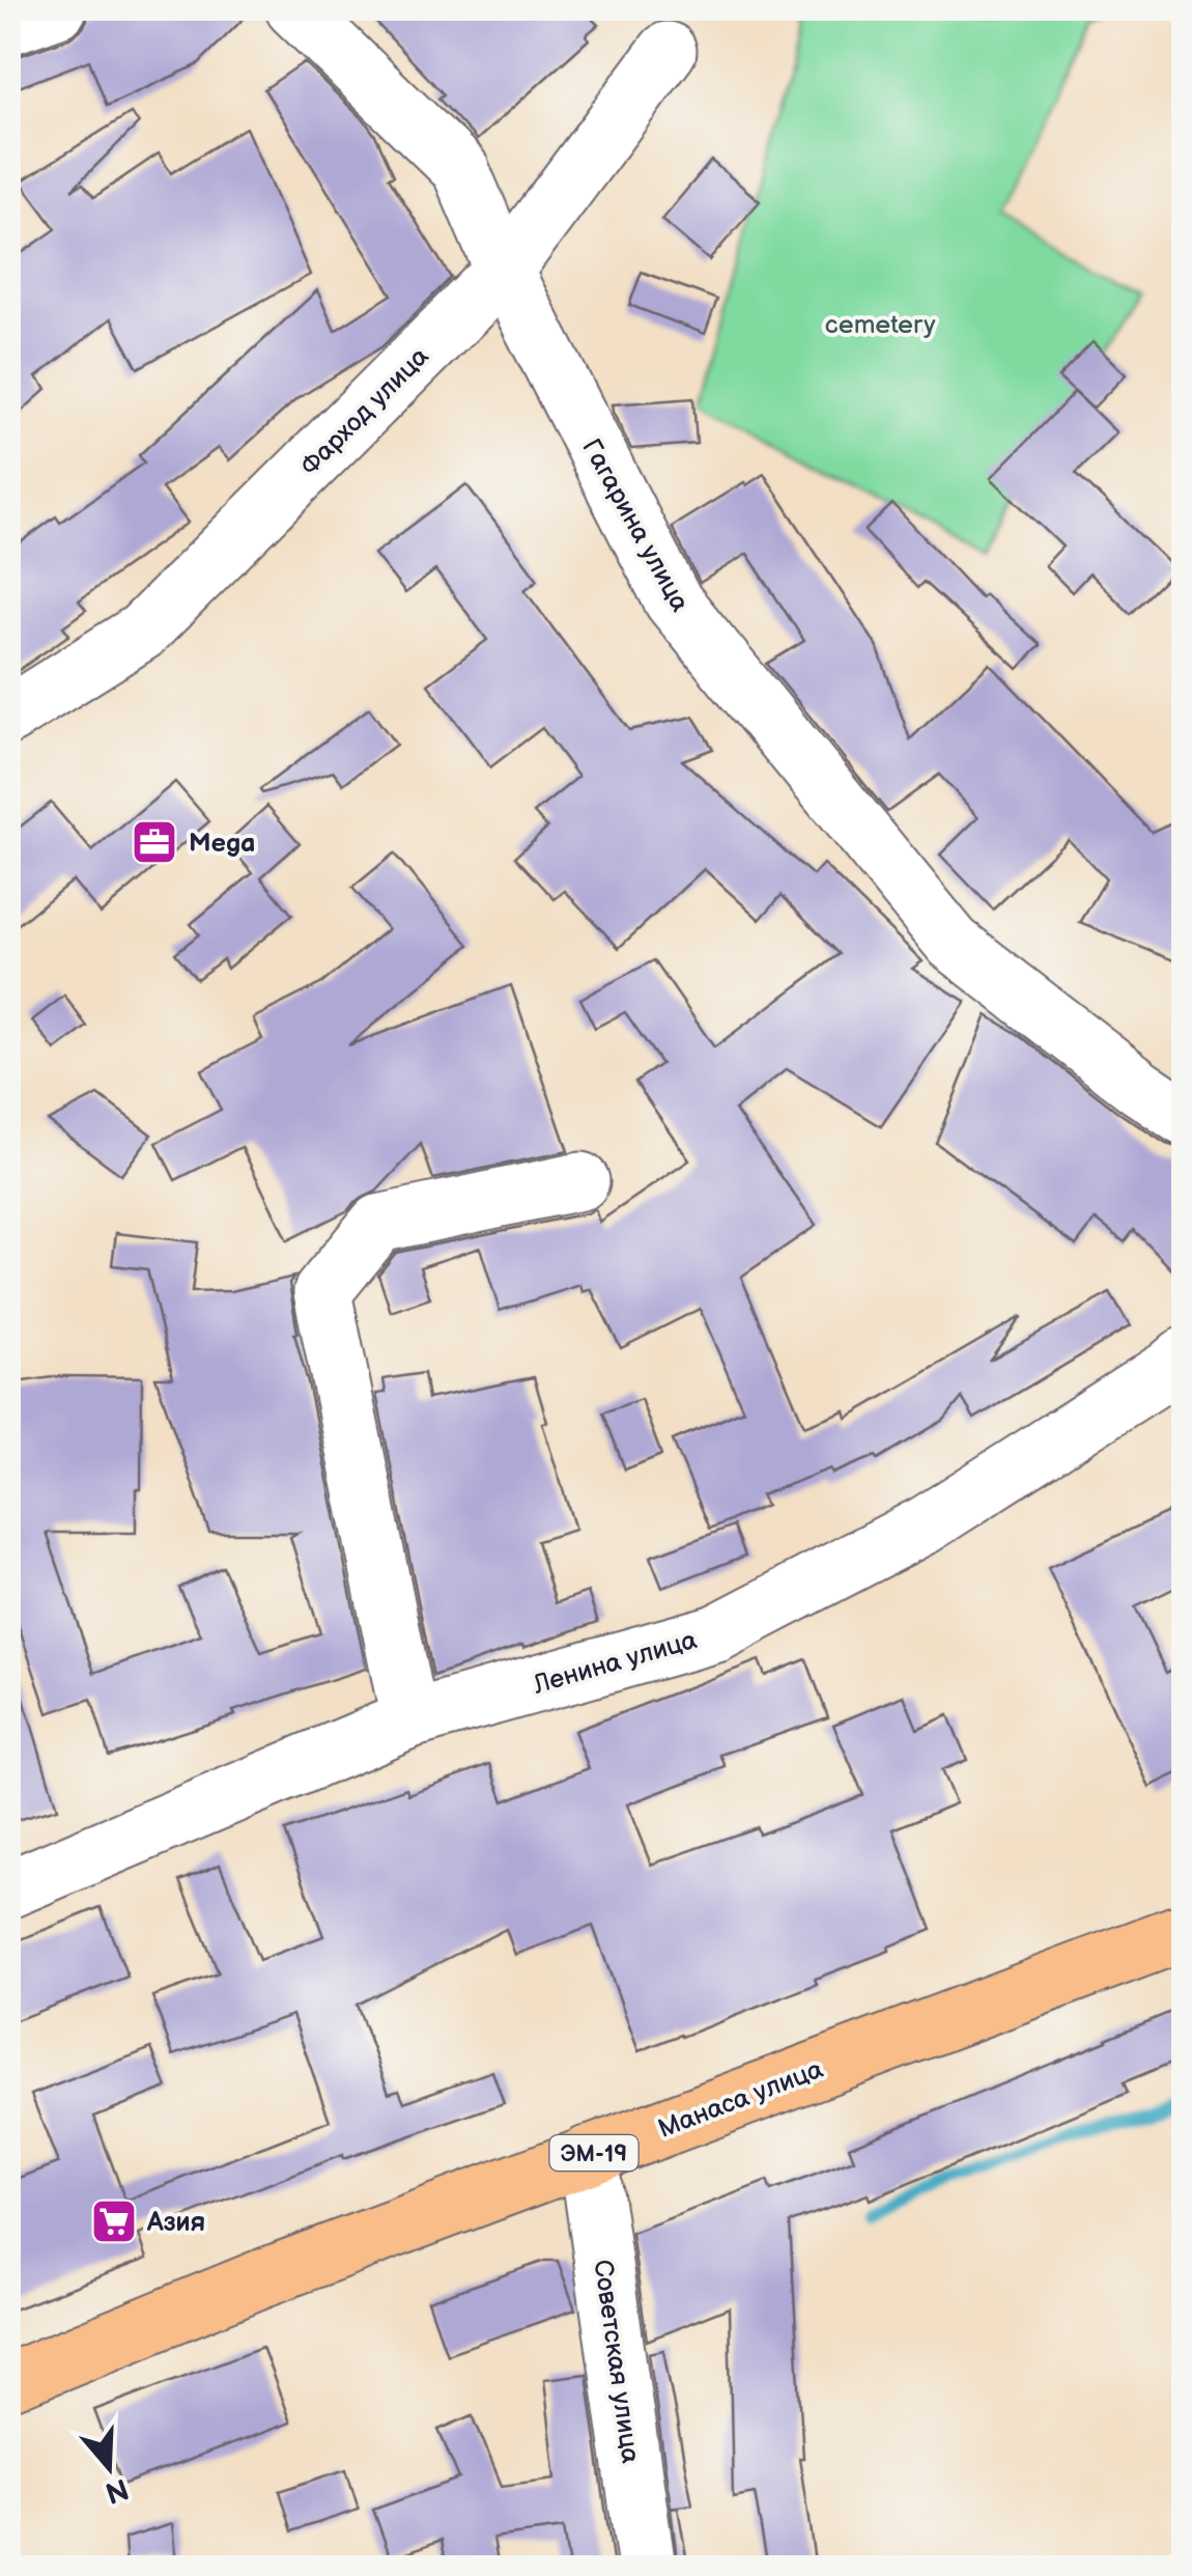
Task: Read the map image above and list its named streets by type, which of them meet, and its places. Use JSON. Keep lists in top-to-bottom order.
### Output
{
  "streets": {
    "main road": ["Манаса улица", "ЭМ-19"],
    "street": [
      "Фарход улица",
      "Гагарина улица",
      "Ленина улица",
      "Советская улица"
    ]
  },
  "crossings": [
    ["Фарход улица", "Гагарина улица"],
    ["Манаса улица", "Советская улица"]
  ],
  "parks": ["cemetery"],
  "places": {
    "office": ["Mega"],
    "supermarket": ["Азия"]
  },
  "north": "bottom"
}
